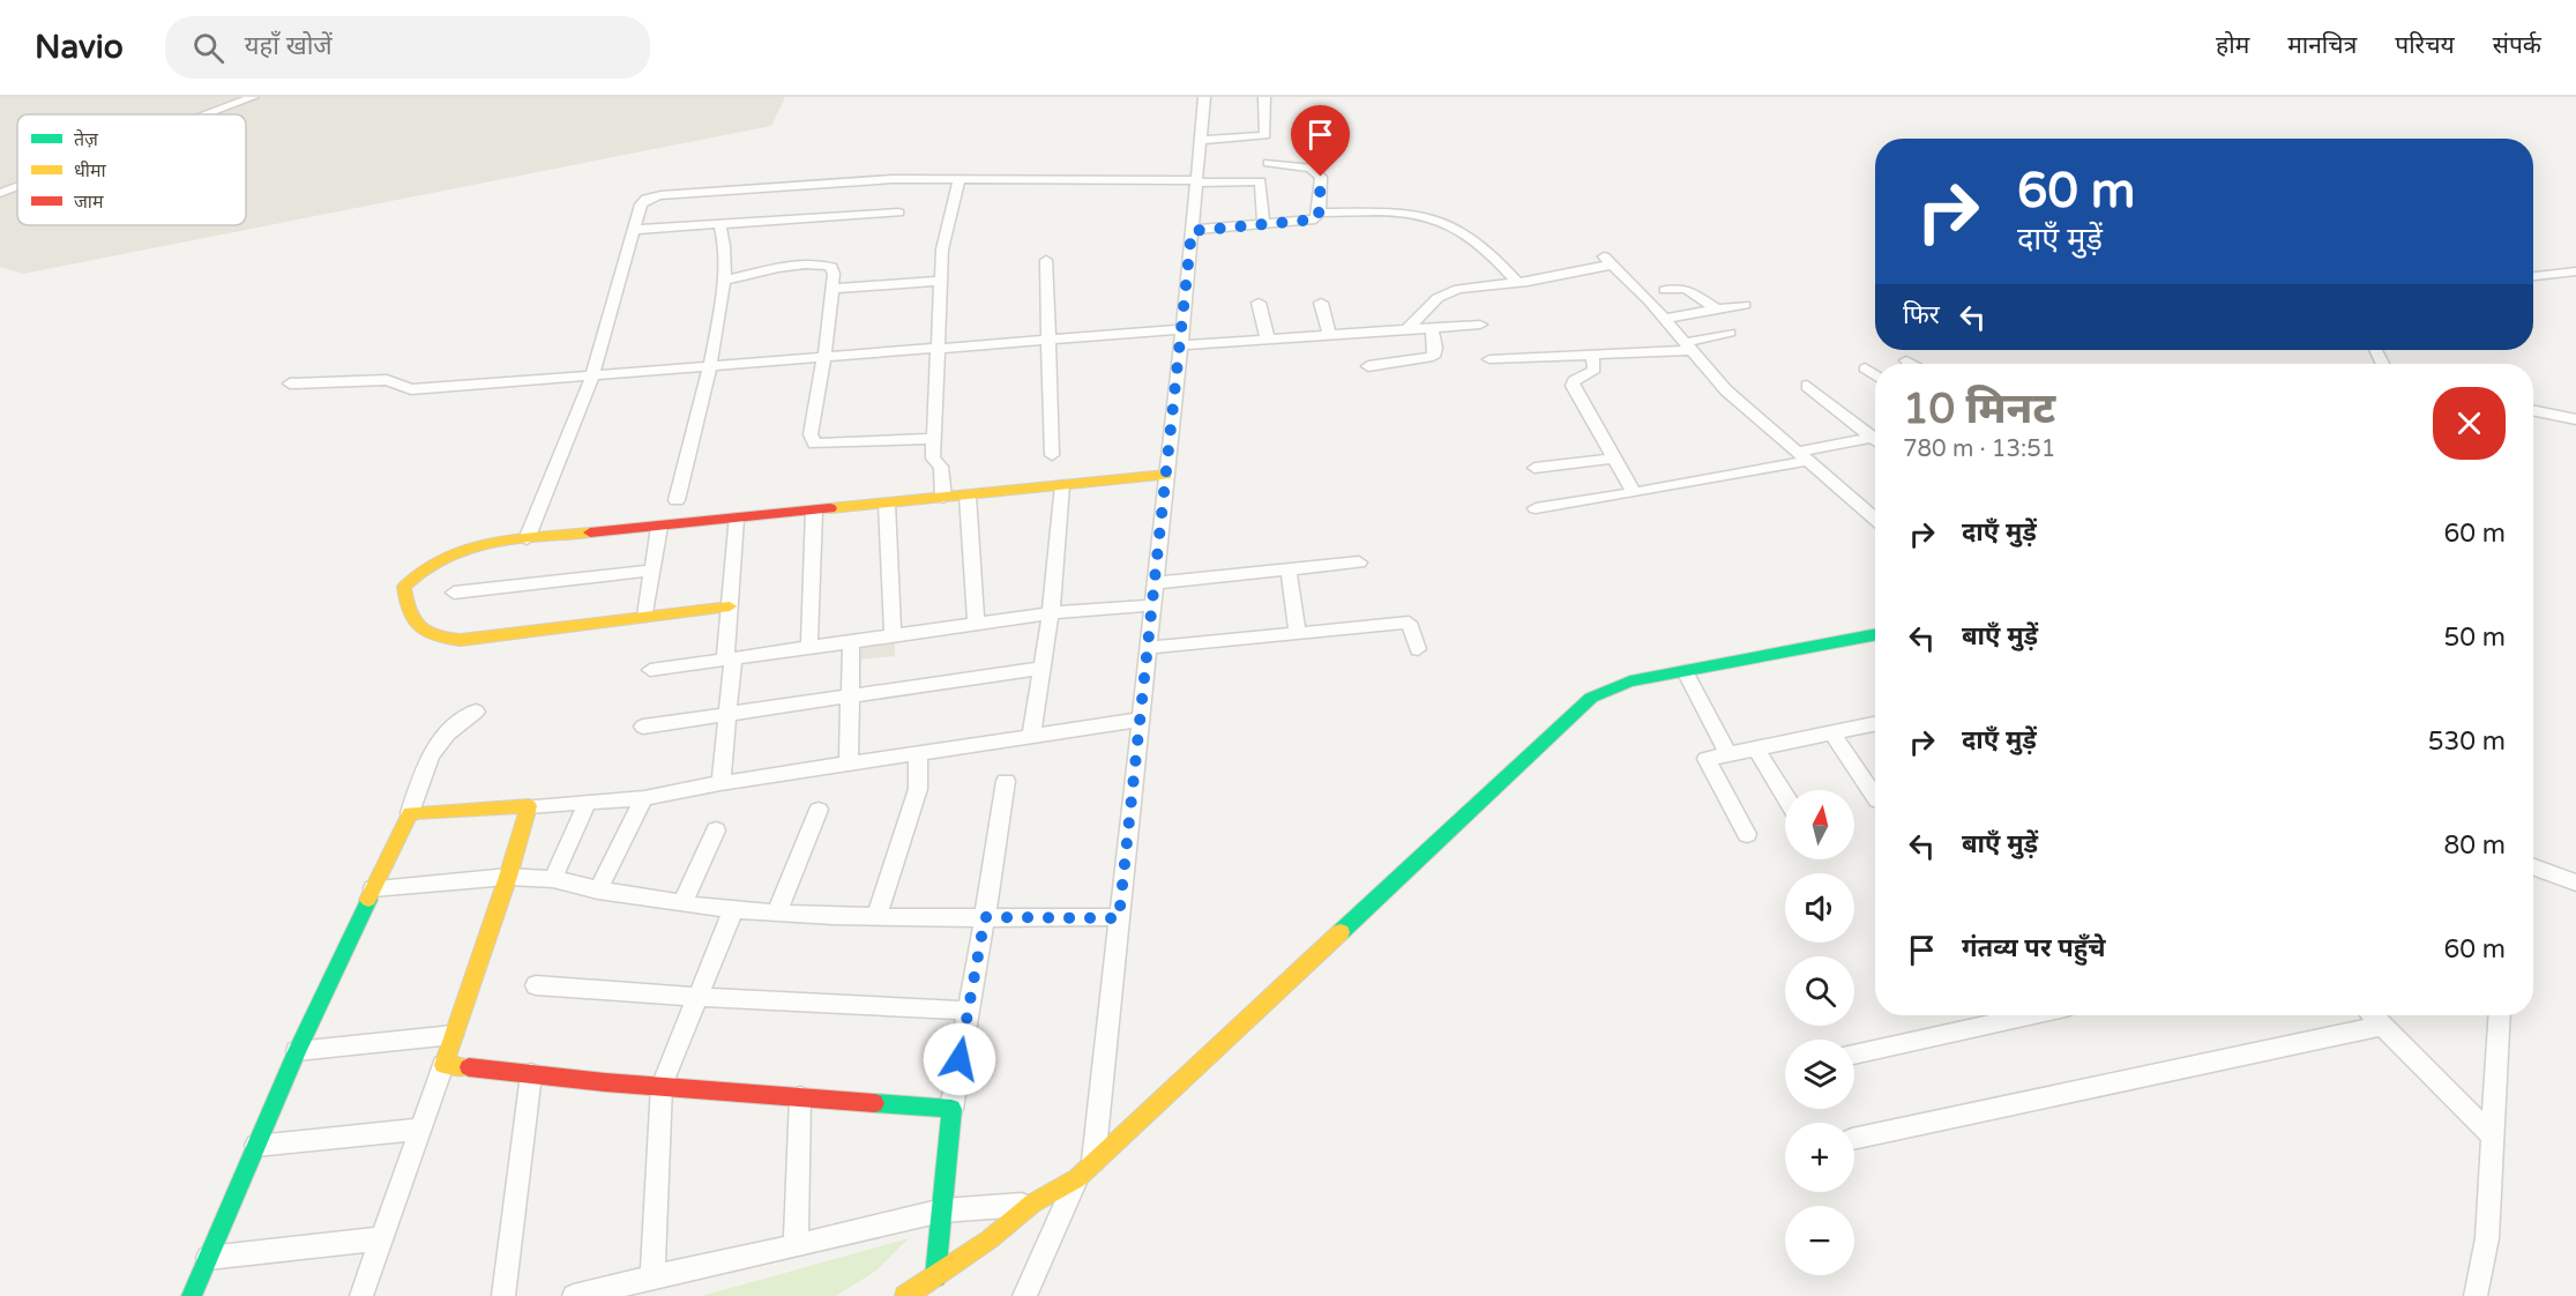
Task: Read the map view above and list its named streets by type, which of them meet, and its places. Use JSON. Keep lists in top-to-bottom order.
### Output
{
  "legend": ["तेज़", "धीमा", "जाम"],
  "north": "top",
  "page": {
    "header": "Navio",
    "search": "यहाँ खोजें",
    "nav": [
      "होम",
      "मानचित्र",
      "परिचय",
      "संपर्क"
    ],
    "turn": ["60 m", "दाएँ मुड़ें"],
    "then": "फिर",
    "heading": ["10 मिनट", "780 m · 13:51"],
    "list": [
      {
        "name": "दाएँ मुड़ें",
        "value": "60 m"
      },
      {
        "name": "बाएँ मुड़ें",
        "value": "50 m"
      },
      {
        "name": "दाएँ मुड़ें",
        "value": "530 m"
      },
      {
        "name": "बाएँ मुड़ें",
        "value": "80 m"
      },
      {
        "name": "गंतव्य पर पहुँचे",
        "value": "60 m"
      }
    ],
    "map_buttons": ["+", "−"]
  }
}
